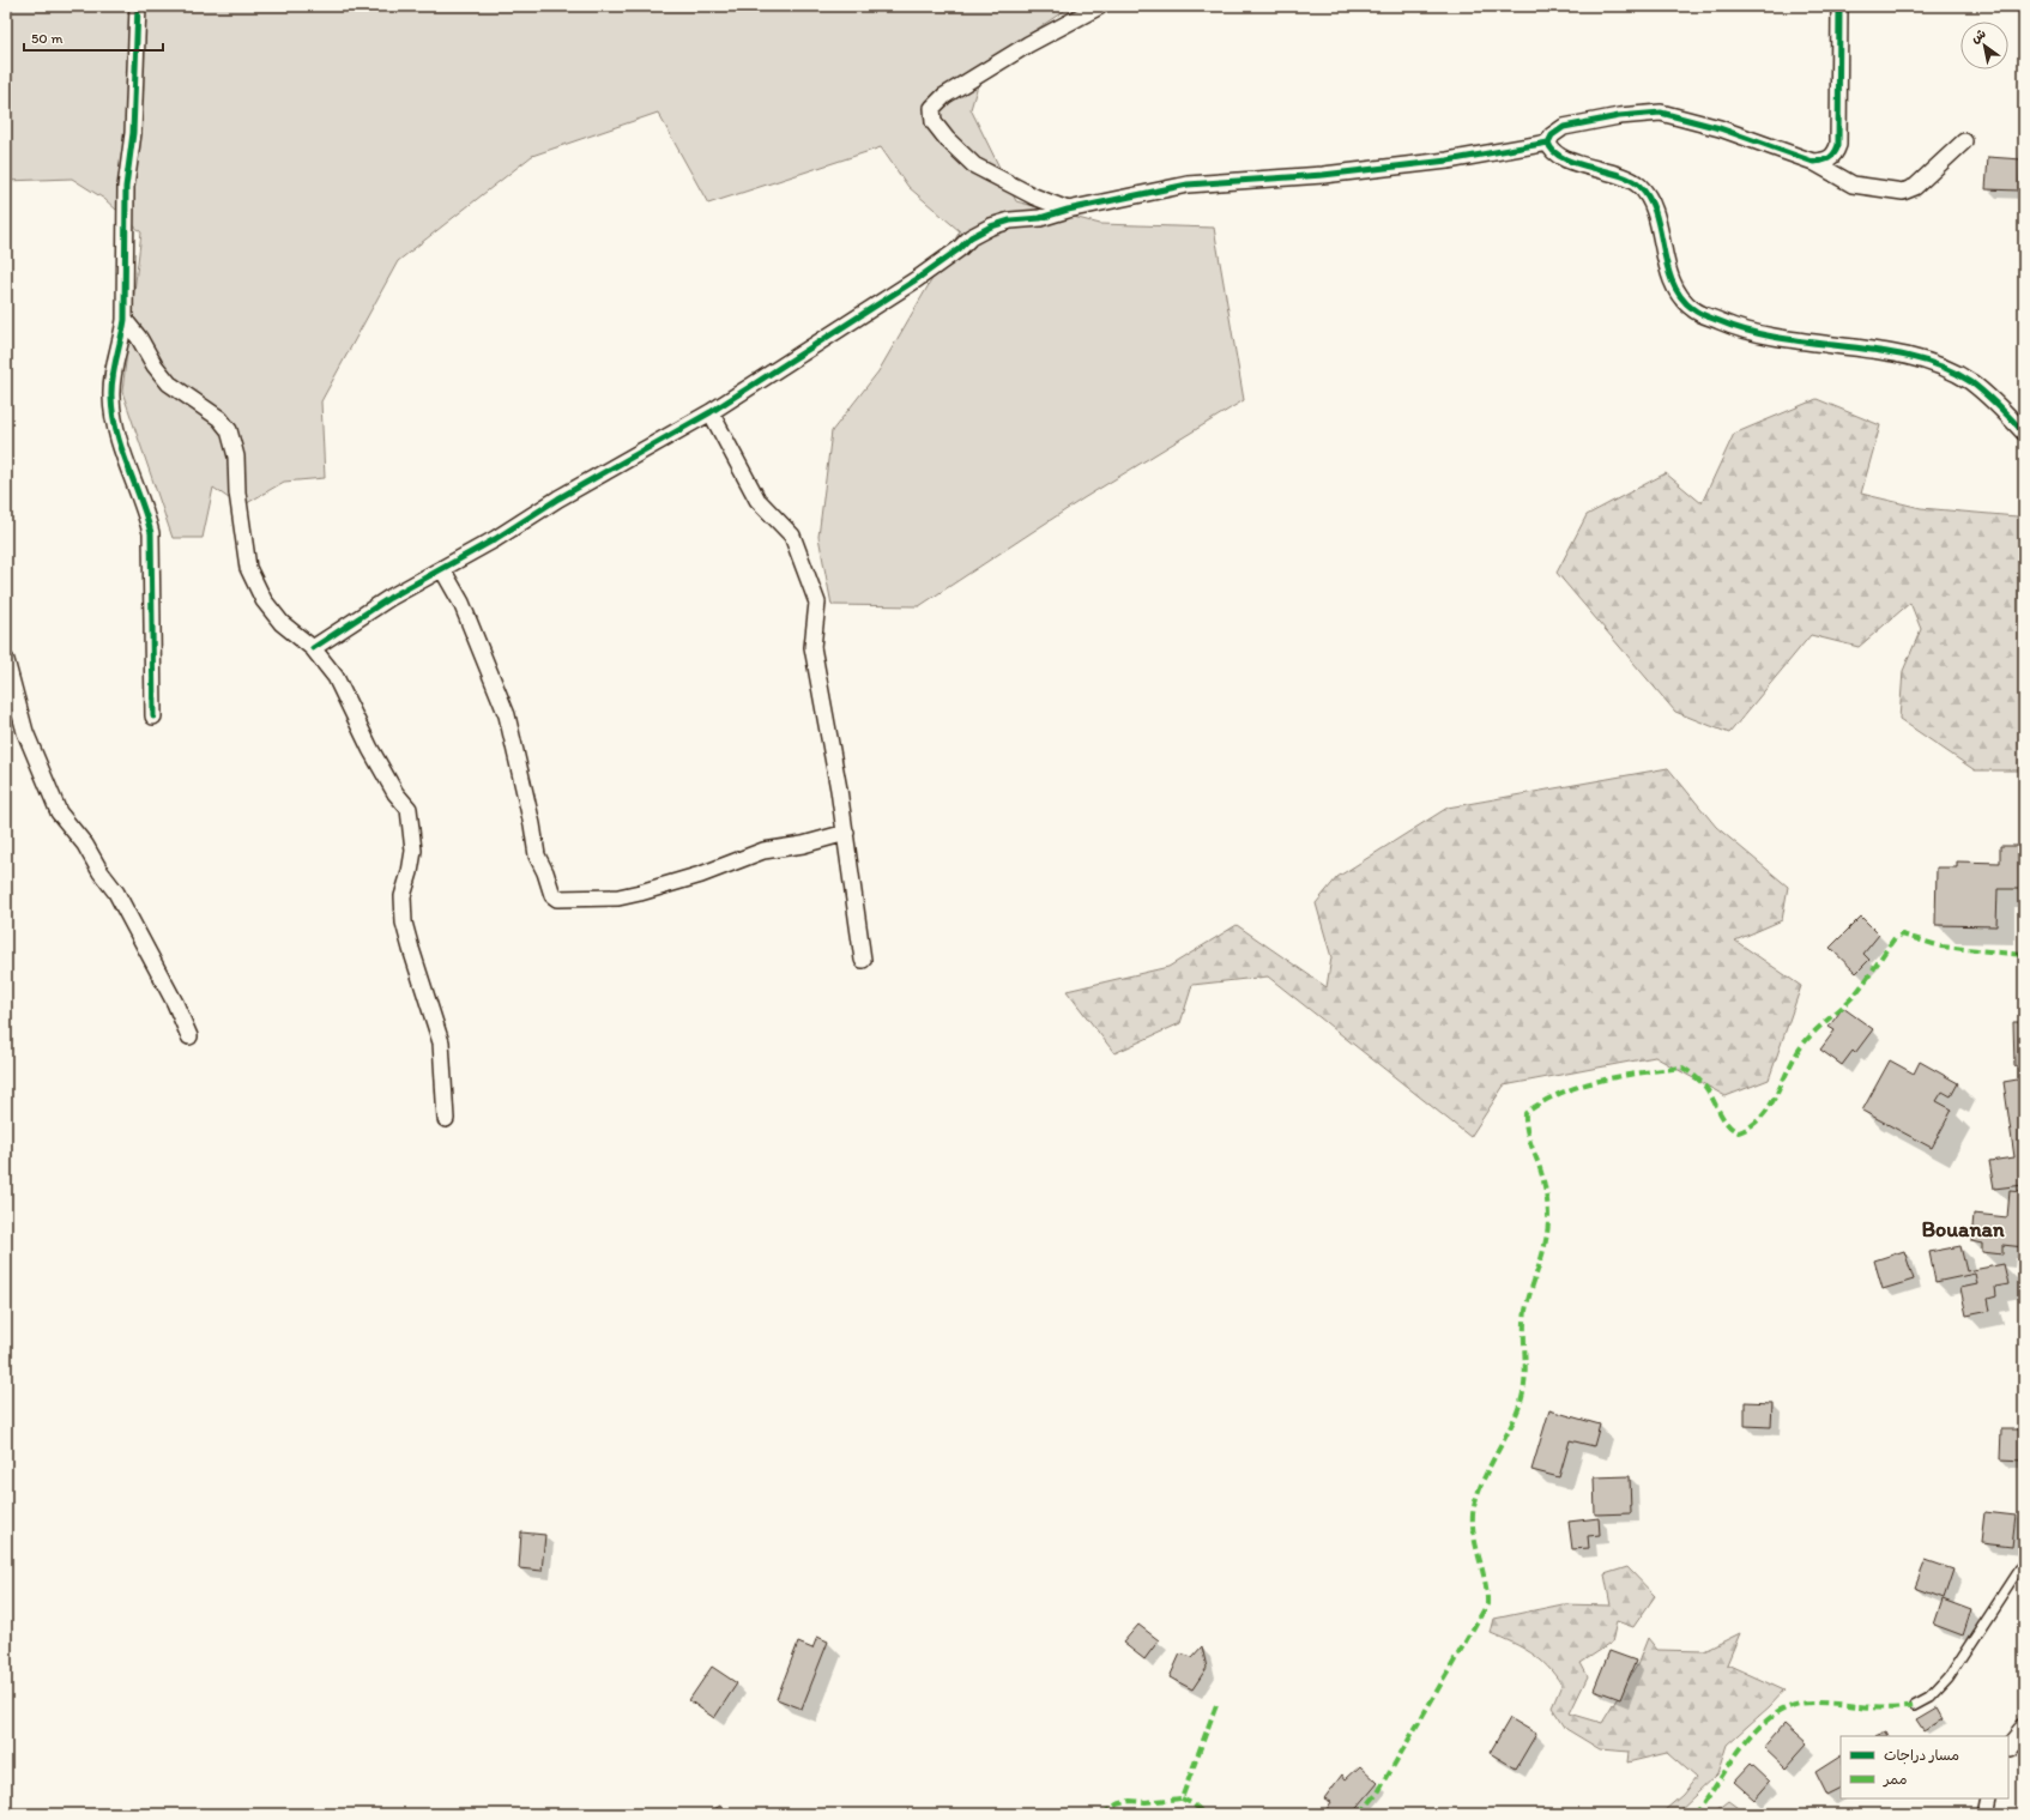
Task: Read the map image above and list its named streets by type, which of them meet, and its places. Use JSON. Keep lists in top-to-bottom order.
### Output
{
  "districts": ["Bouanan"],
  "legend": ["مسار دراجات", "ممر"],
  "scale_bar": "50 m",
  "north": "top left"
}
